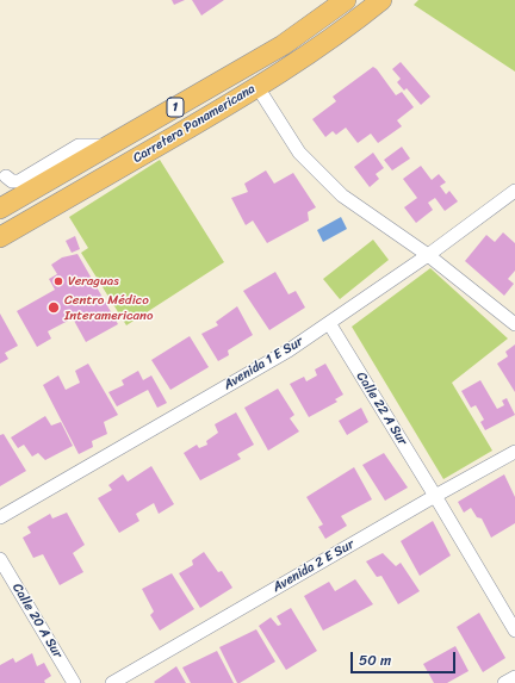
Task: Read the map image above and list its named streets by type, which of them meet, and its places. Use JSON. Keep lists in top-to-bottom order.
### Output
{
  "streets": {
    "highway": ["1", "Carretera Panamericana"],
    "street": [
      "Avenida 1 E Sur",
      "Calle 22 A Sur",
      "Avenida 2 E Sur",
      "Calle 20 A Sur"
    ]
  },
  "crossings": [
    ["Avenida 1 E Sur", "Calle 22 A Sur"],
    ["Calle 22 A Sur", "Avenida 2 E Sur"]
  ],
  "places": ["Veraguas", "Centro Médico Interamericano"],
  "scale_bar": "50 m"
}
